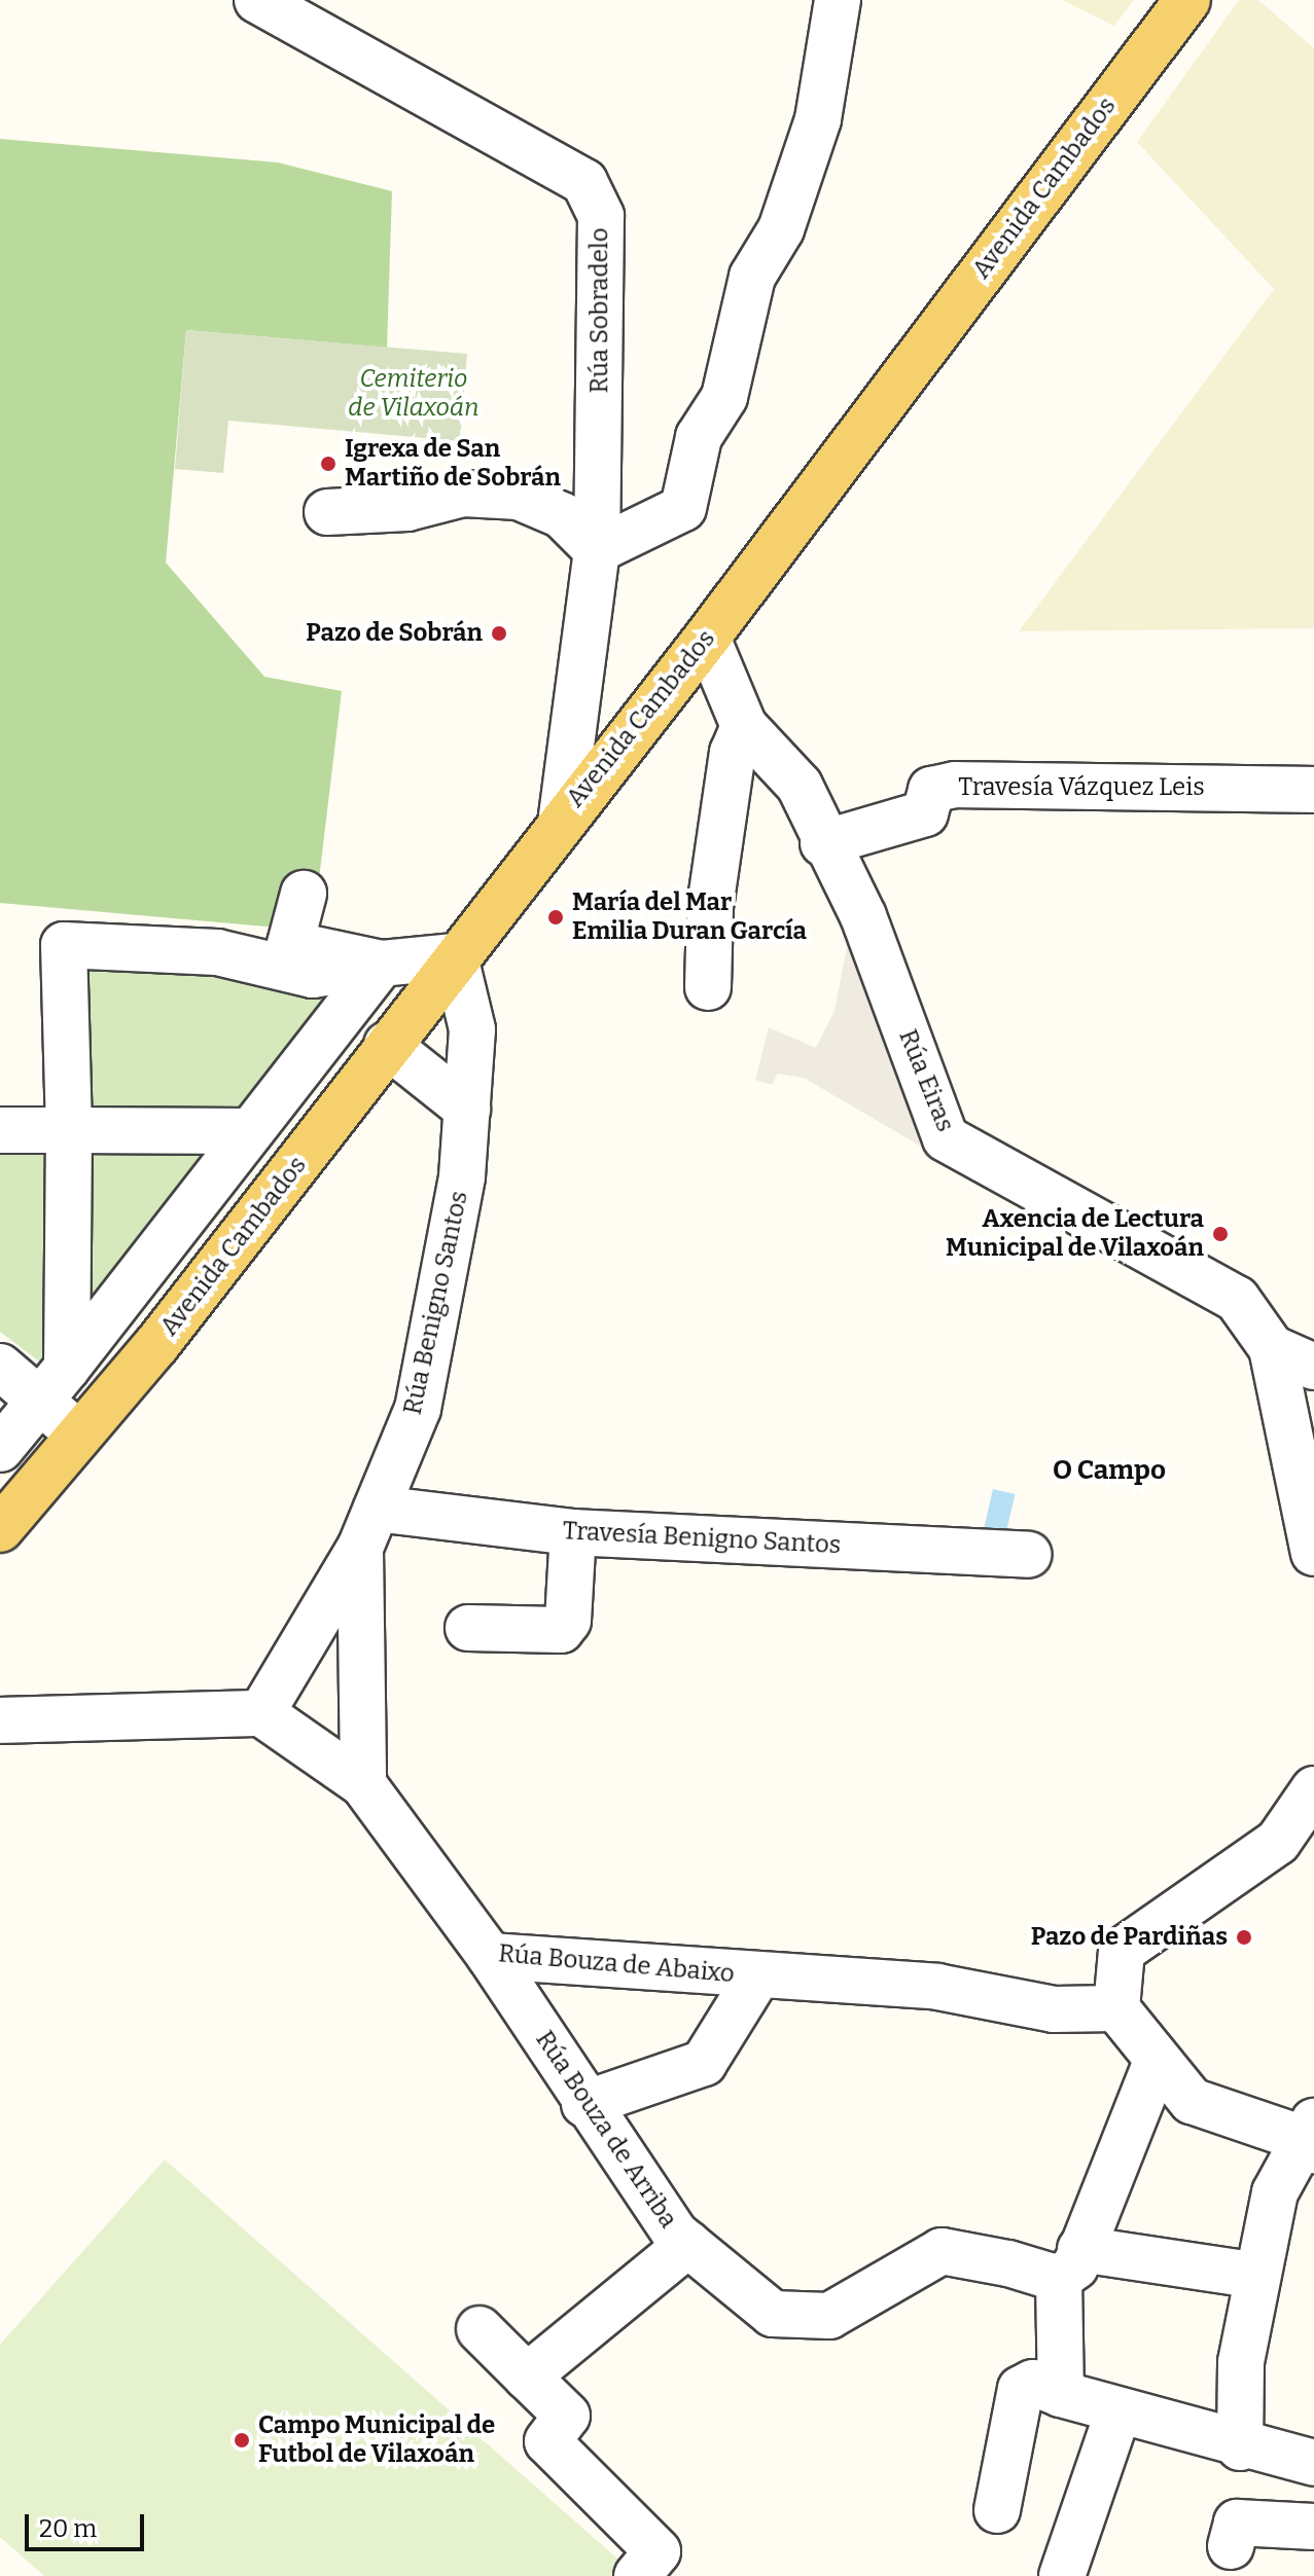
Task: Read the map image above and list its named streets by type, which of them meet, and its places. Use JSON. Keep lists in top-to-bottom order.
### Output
{
  "streets": {
    "main road": ["Avenida Cambados"],
    "street": [
      "Rúa Sobradelo",
      "Travesía Vázquez Leis",
      "Rúa Eiras",
      "Rúa Benigno Santos",
      "Travesía Benigno Santos",
      "Rúa Bouza de Abaixo",
      "Rúa Bouza de Arriba"
    ]
  },
  "crossings": [
    ["Avenida Cambados", "Rúa Sobradelo"],
    ["Avenida Cambados", "Rúa Eiras"],
    ["Avenida Cambados", "Rúa Benigno Santos"],
    ["Travesía Vázquez Leis", "Rúa Eiras"],
    ["Rúa Benigno Santos", "Travesía Benigno Santos"],
    ["Rúa Benigno Santos", "Rúa Bouza de Abaixo"],
    ["Rúa Bouza de Abaixo", "Rúa Bouza de Arriba"]
  ],
  "districts": ["O Campo"],
  "parks": ["Cemiterio de Vilaxoán"],
  "places": [
    "Igrexa de San Martiño de Sobrán",
    "Pazo de Sobrán",
    "María del Mar Emilia Duran García",
    "Axencia de Lectura Municipal de Vilaxoán",
    "Pazo de Pardiñas",
    "Campo Municipal de Futbol de Vilaxoán"
  ],
  "scale_bar": "20 m"
}
